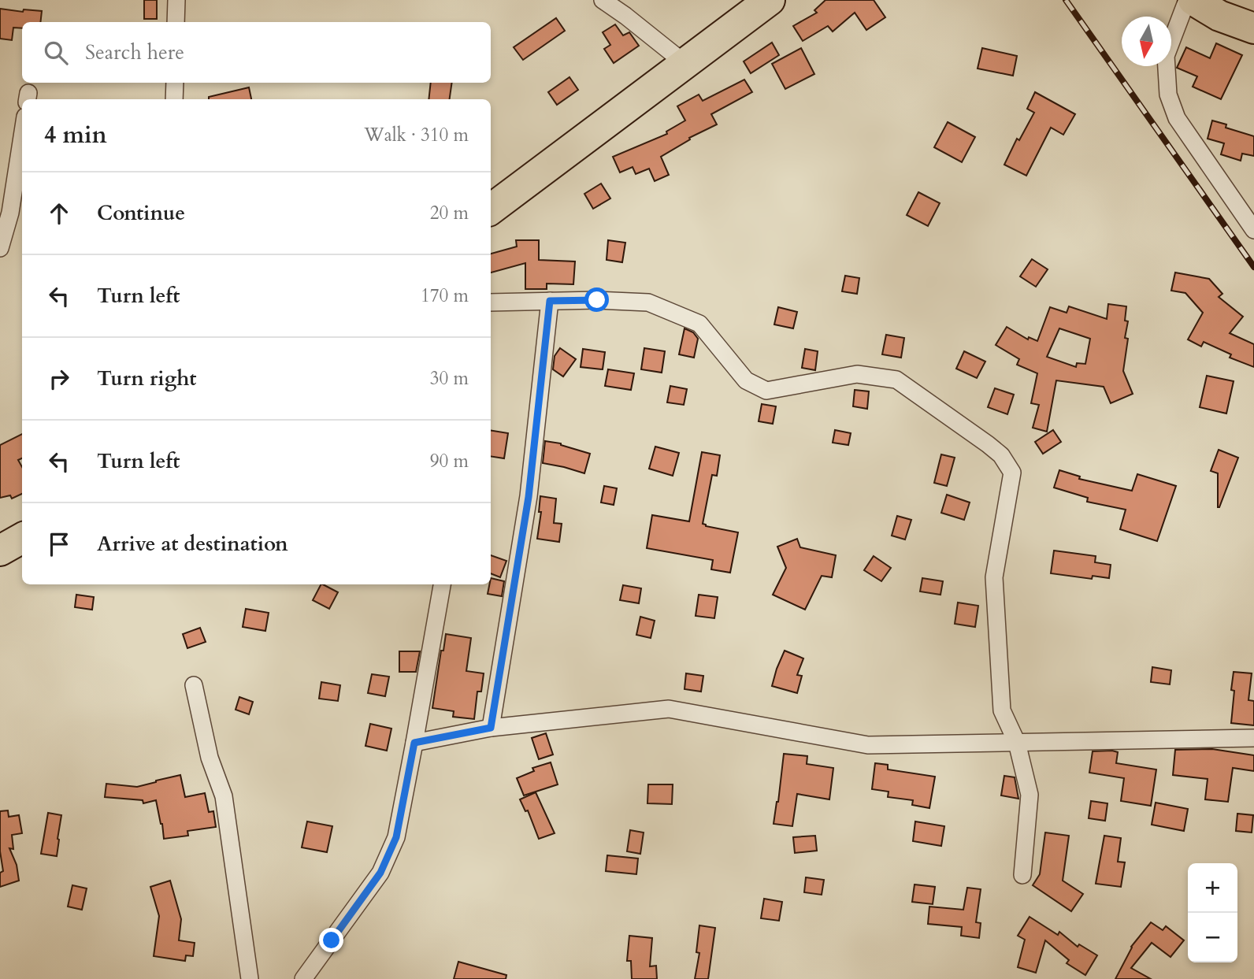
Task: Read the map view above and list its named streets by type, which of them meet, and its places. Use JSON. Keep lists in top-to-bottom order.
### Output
{
  "north": "bottom",
  "page": {
    "search": "Search here",
    "heading": ["4 min", "Walk · 310 m"],
    "list": [
      ["Continue", "20 m"],
      ["Turn left", "170 m"],
      ["Turn right", "30 m"],
      ["Turn left", "90 m"],
      "Arrive at destination"
    ],
    "map_buttons": ["+", "−"]
  }
}
